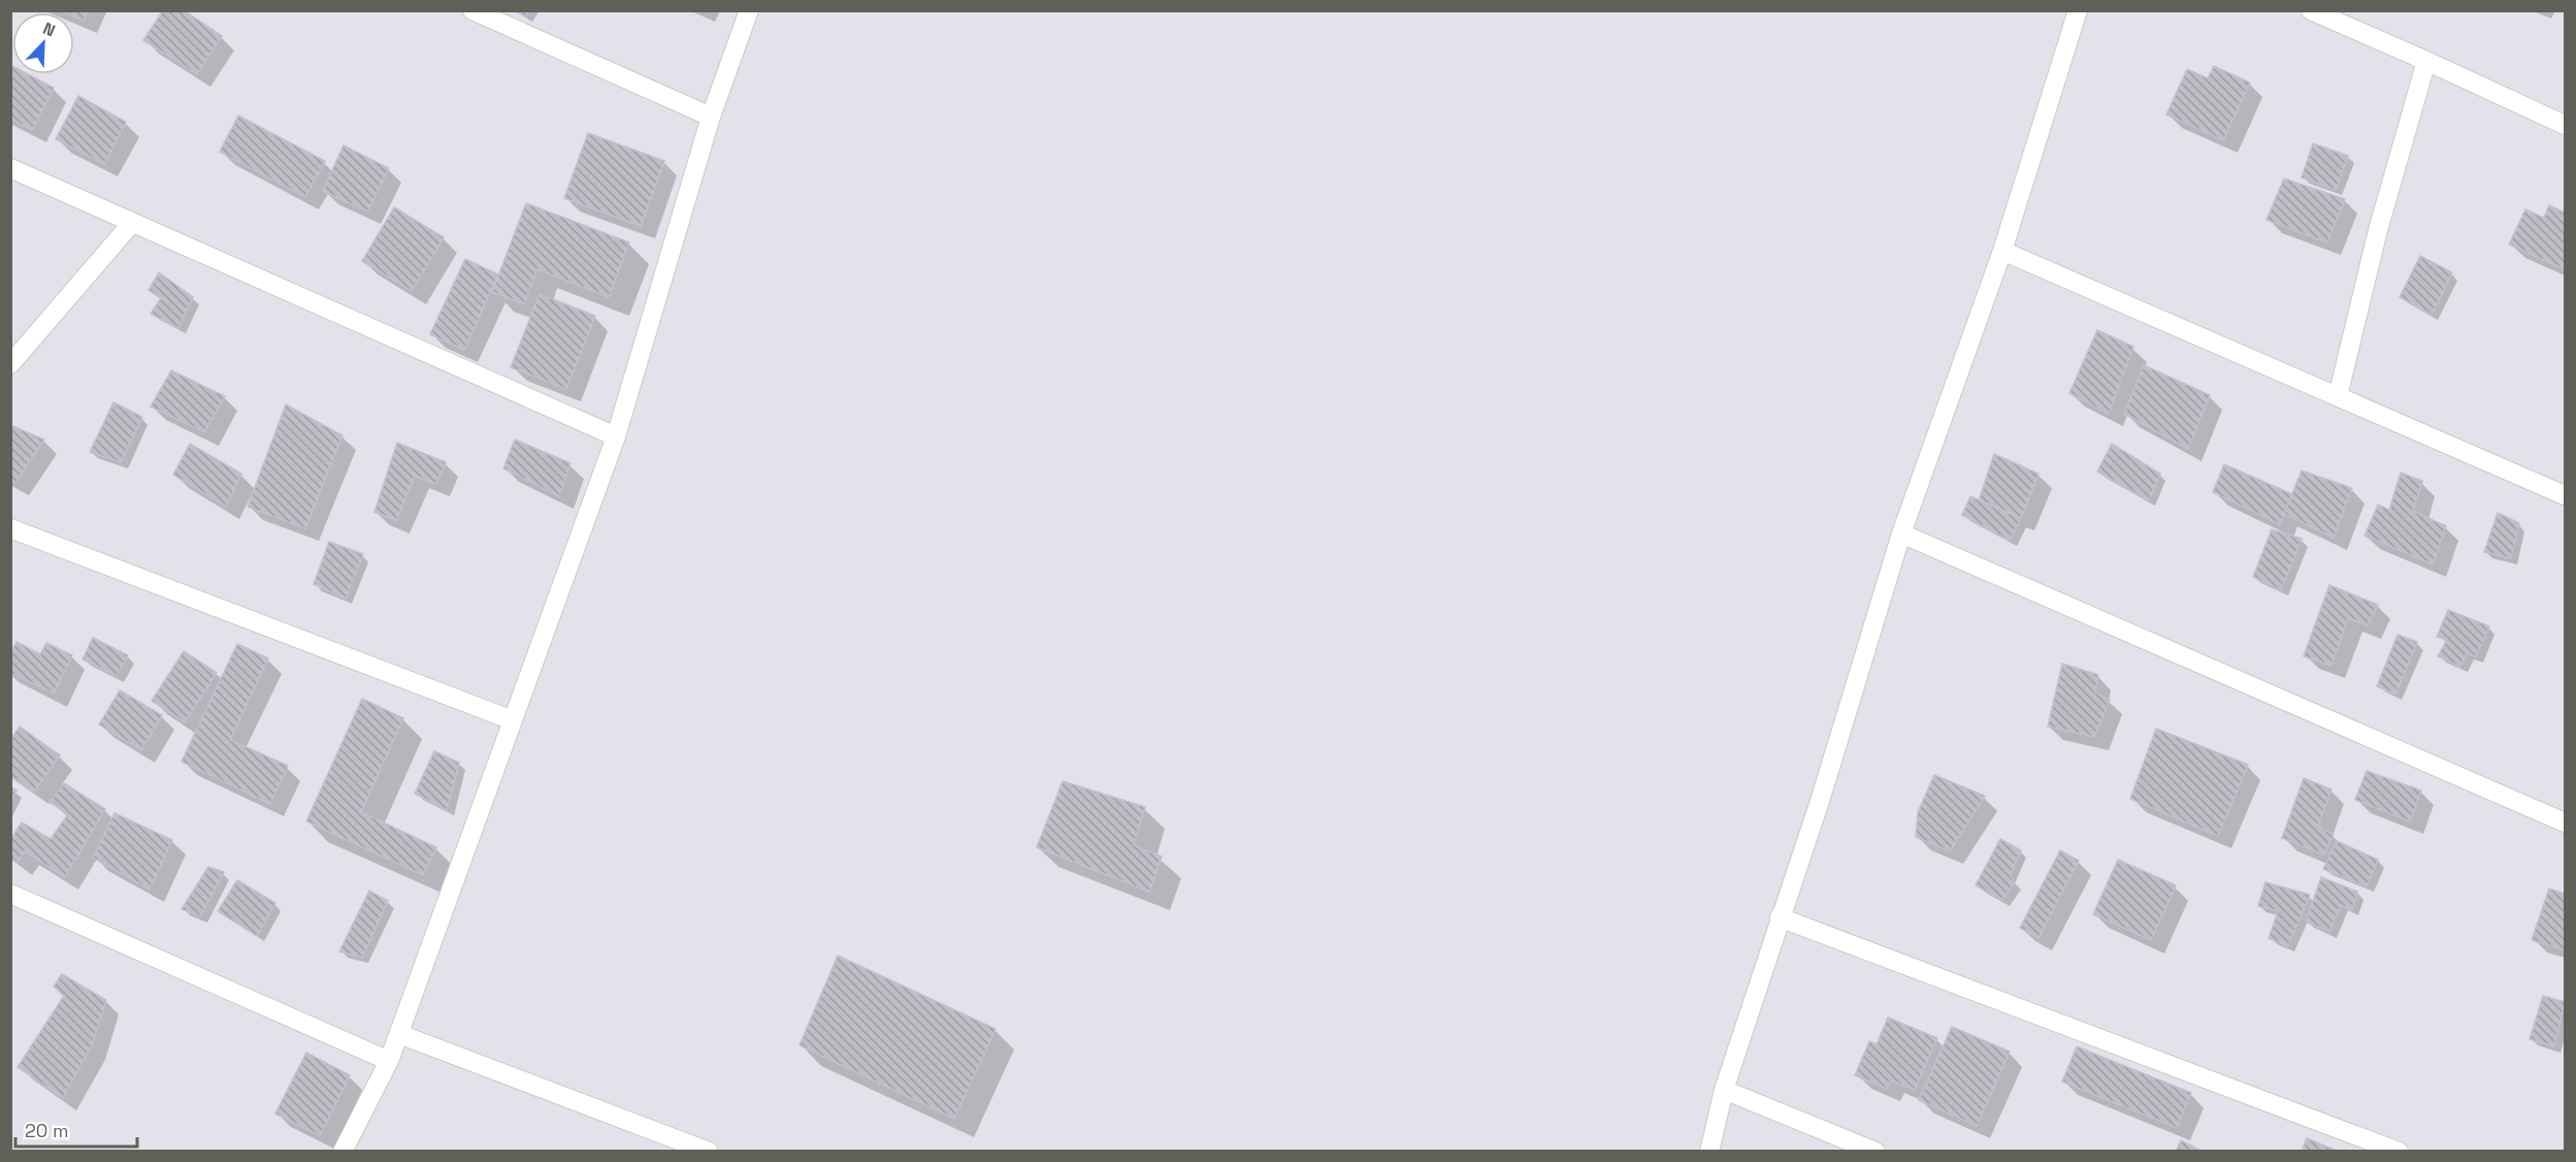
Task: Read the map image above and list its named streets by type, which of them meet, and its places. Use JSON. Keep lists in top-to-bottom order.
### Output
{
  "scale_bar": "20 m",
  "north": "top right"
}
